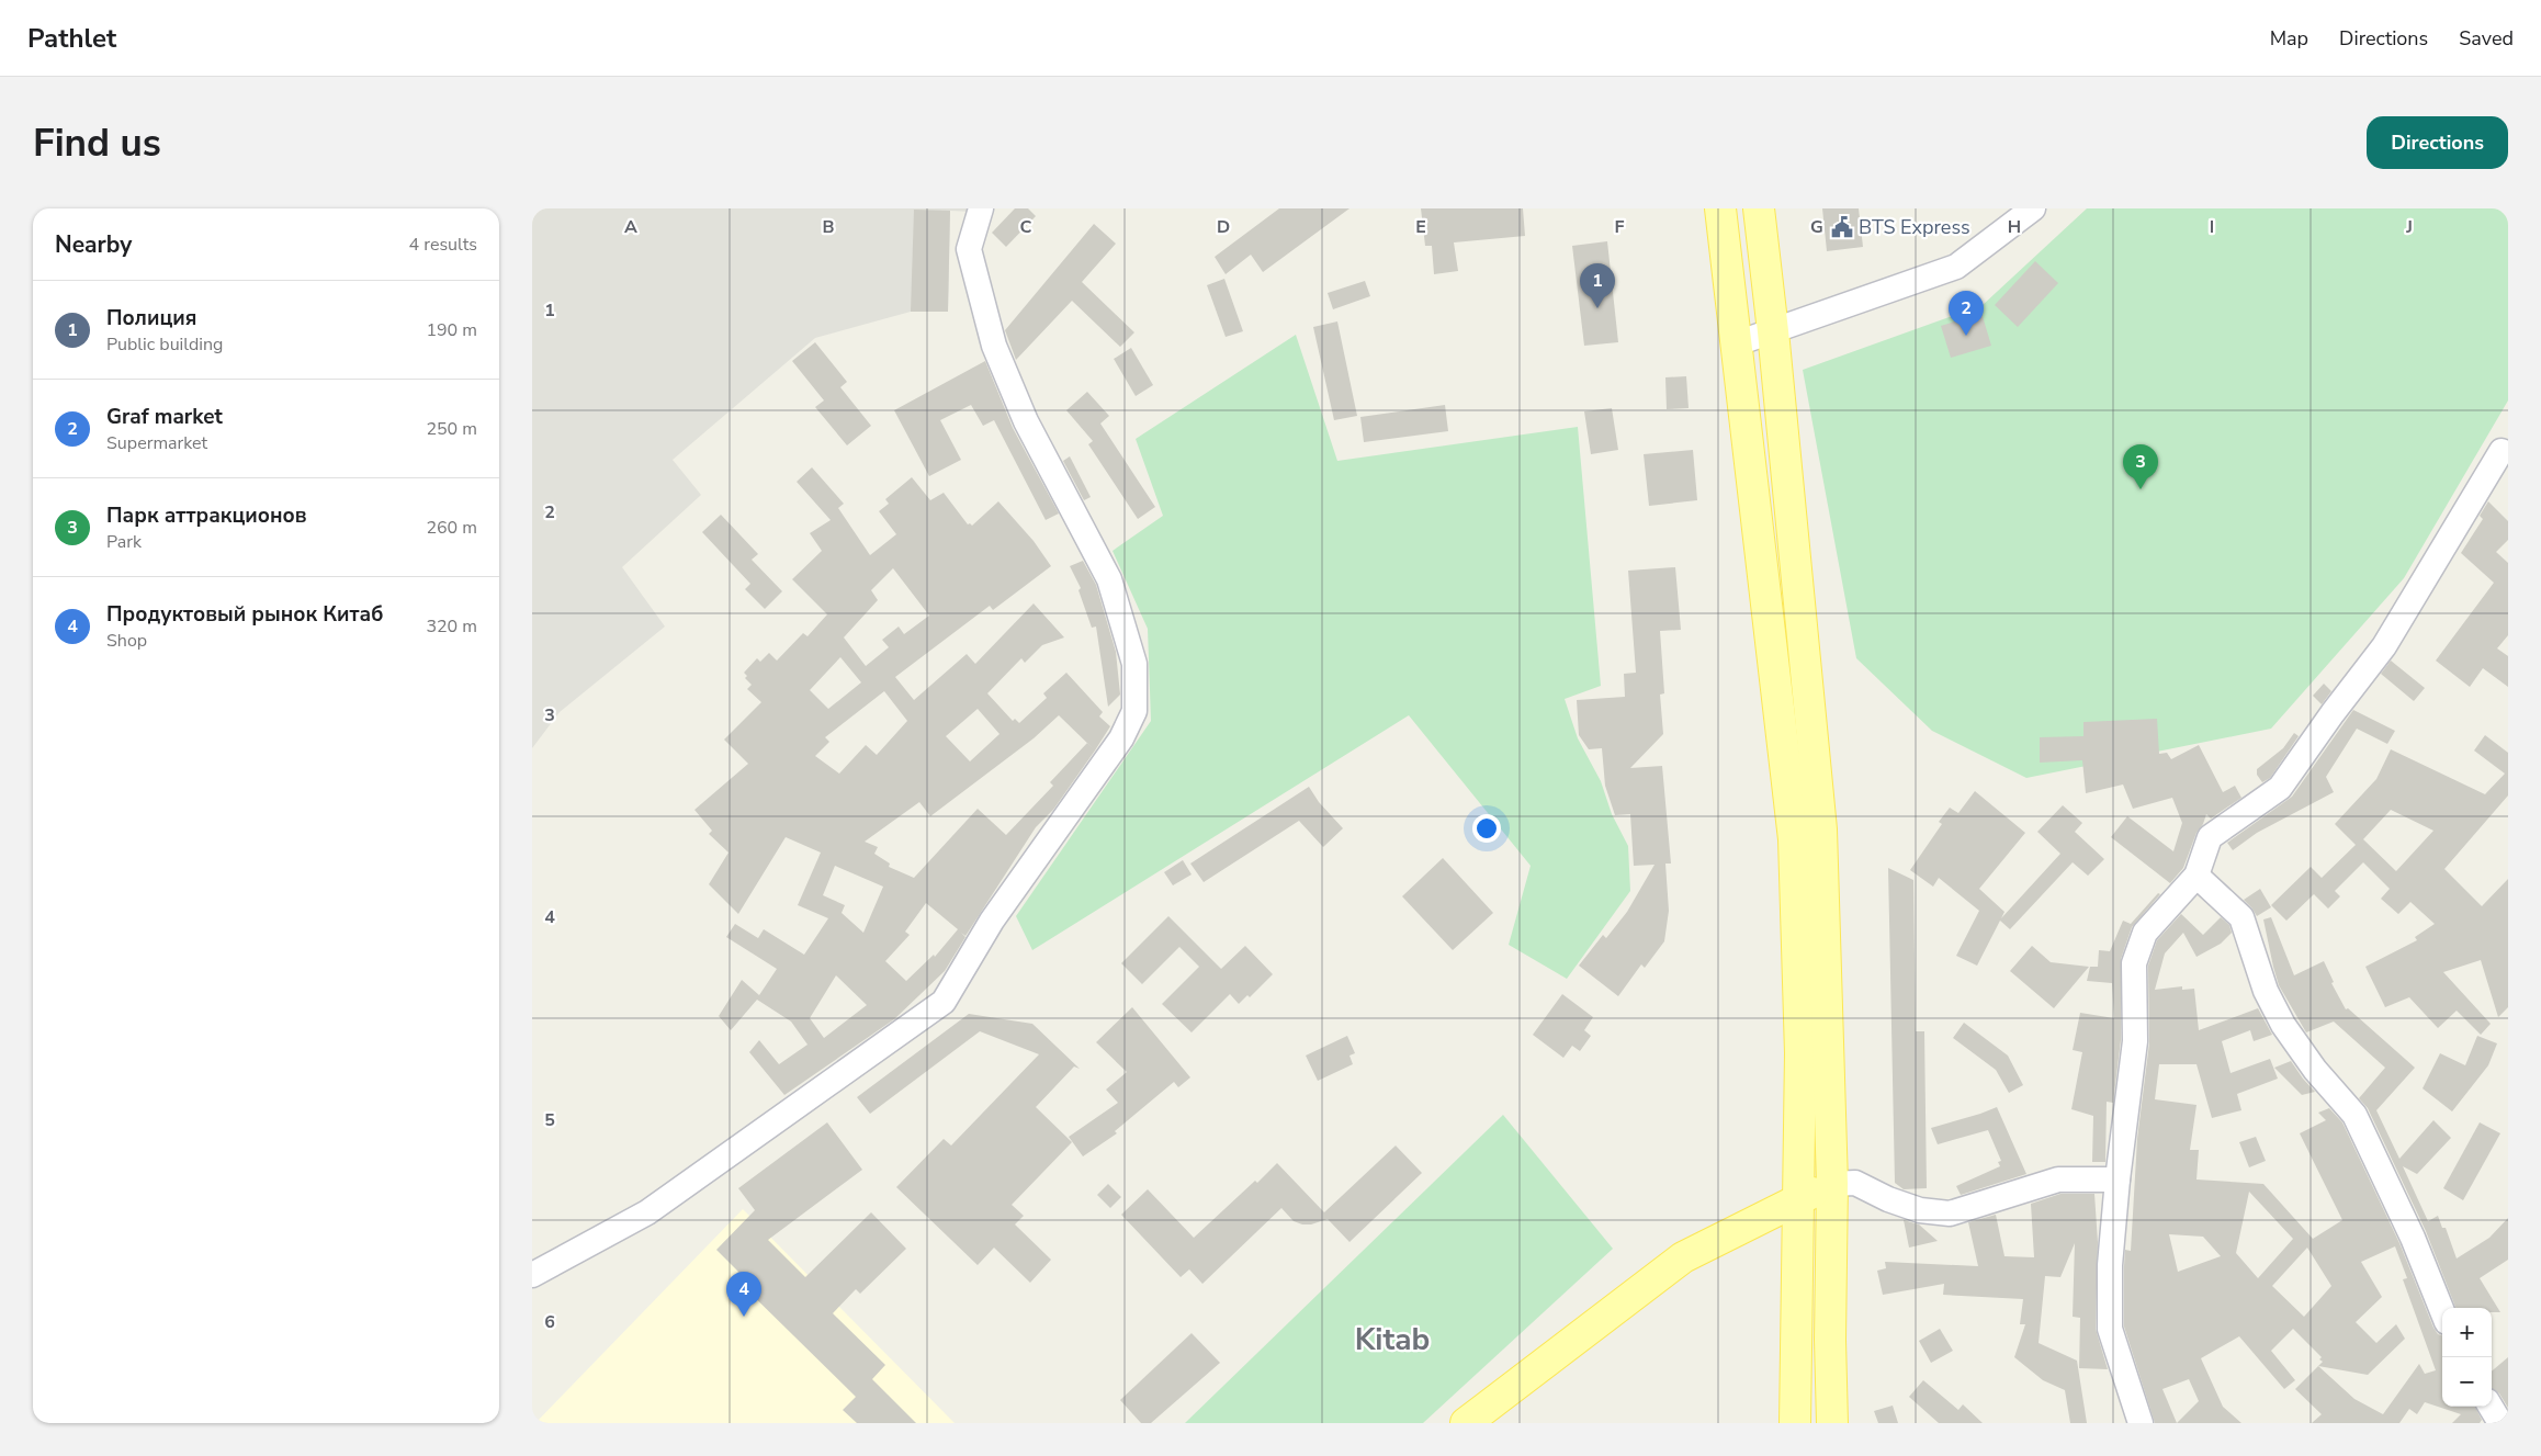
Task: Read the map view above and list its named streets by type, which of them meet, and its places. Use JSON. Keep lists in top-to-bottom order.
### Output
{
  "districts": ["Kitab"],
  "places": {
    "public building": ["BTS Express"]
  },
  "page": {
    "header": "Pathlet",
    "nav": ["Map", "Directions", "Saved"],
    "buttons": "Directions",
    "title": "Find us",
    "heading": ["Nearby", "4 results"],
    "pins": [
      "1",
      "2",
      "3",
      "4"
    ],
    "list": [
      {
        "mark": "1",
        "name": "Полиция",
        "note": "Public building",
        "value": "190 m"
      },
      {
        "mark": "2",
        "name": "Graf market",
        "note": "Supermarket",
        "value": "250 m"
      },
      {
        "mark": "3",
        "name": "Парк аттракционов",
        "note": "Park",
        "value": "260 m"
      },
      {
        "mark": "4",
        "name": "Продуктовый рынок Китаб",
        "note": "Shop",
        "value": "320 m"
      }
    ],
    "map_buttons": ["+", "−"]
  },
  "grid": {
    "columns": [
      "A",
      "B",
      "C",
      "D",
      "E",
      "F",
      "G",
      "H",
      "I",
      "J"
    ],
    "rows": [
      "1",
      "2",
      "3",
      "4",
      "5",
      "6"
    ]
  }
}
